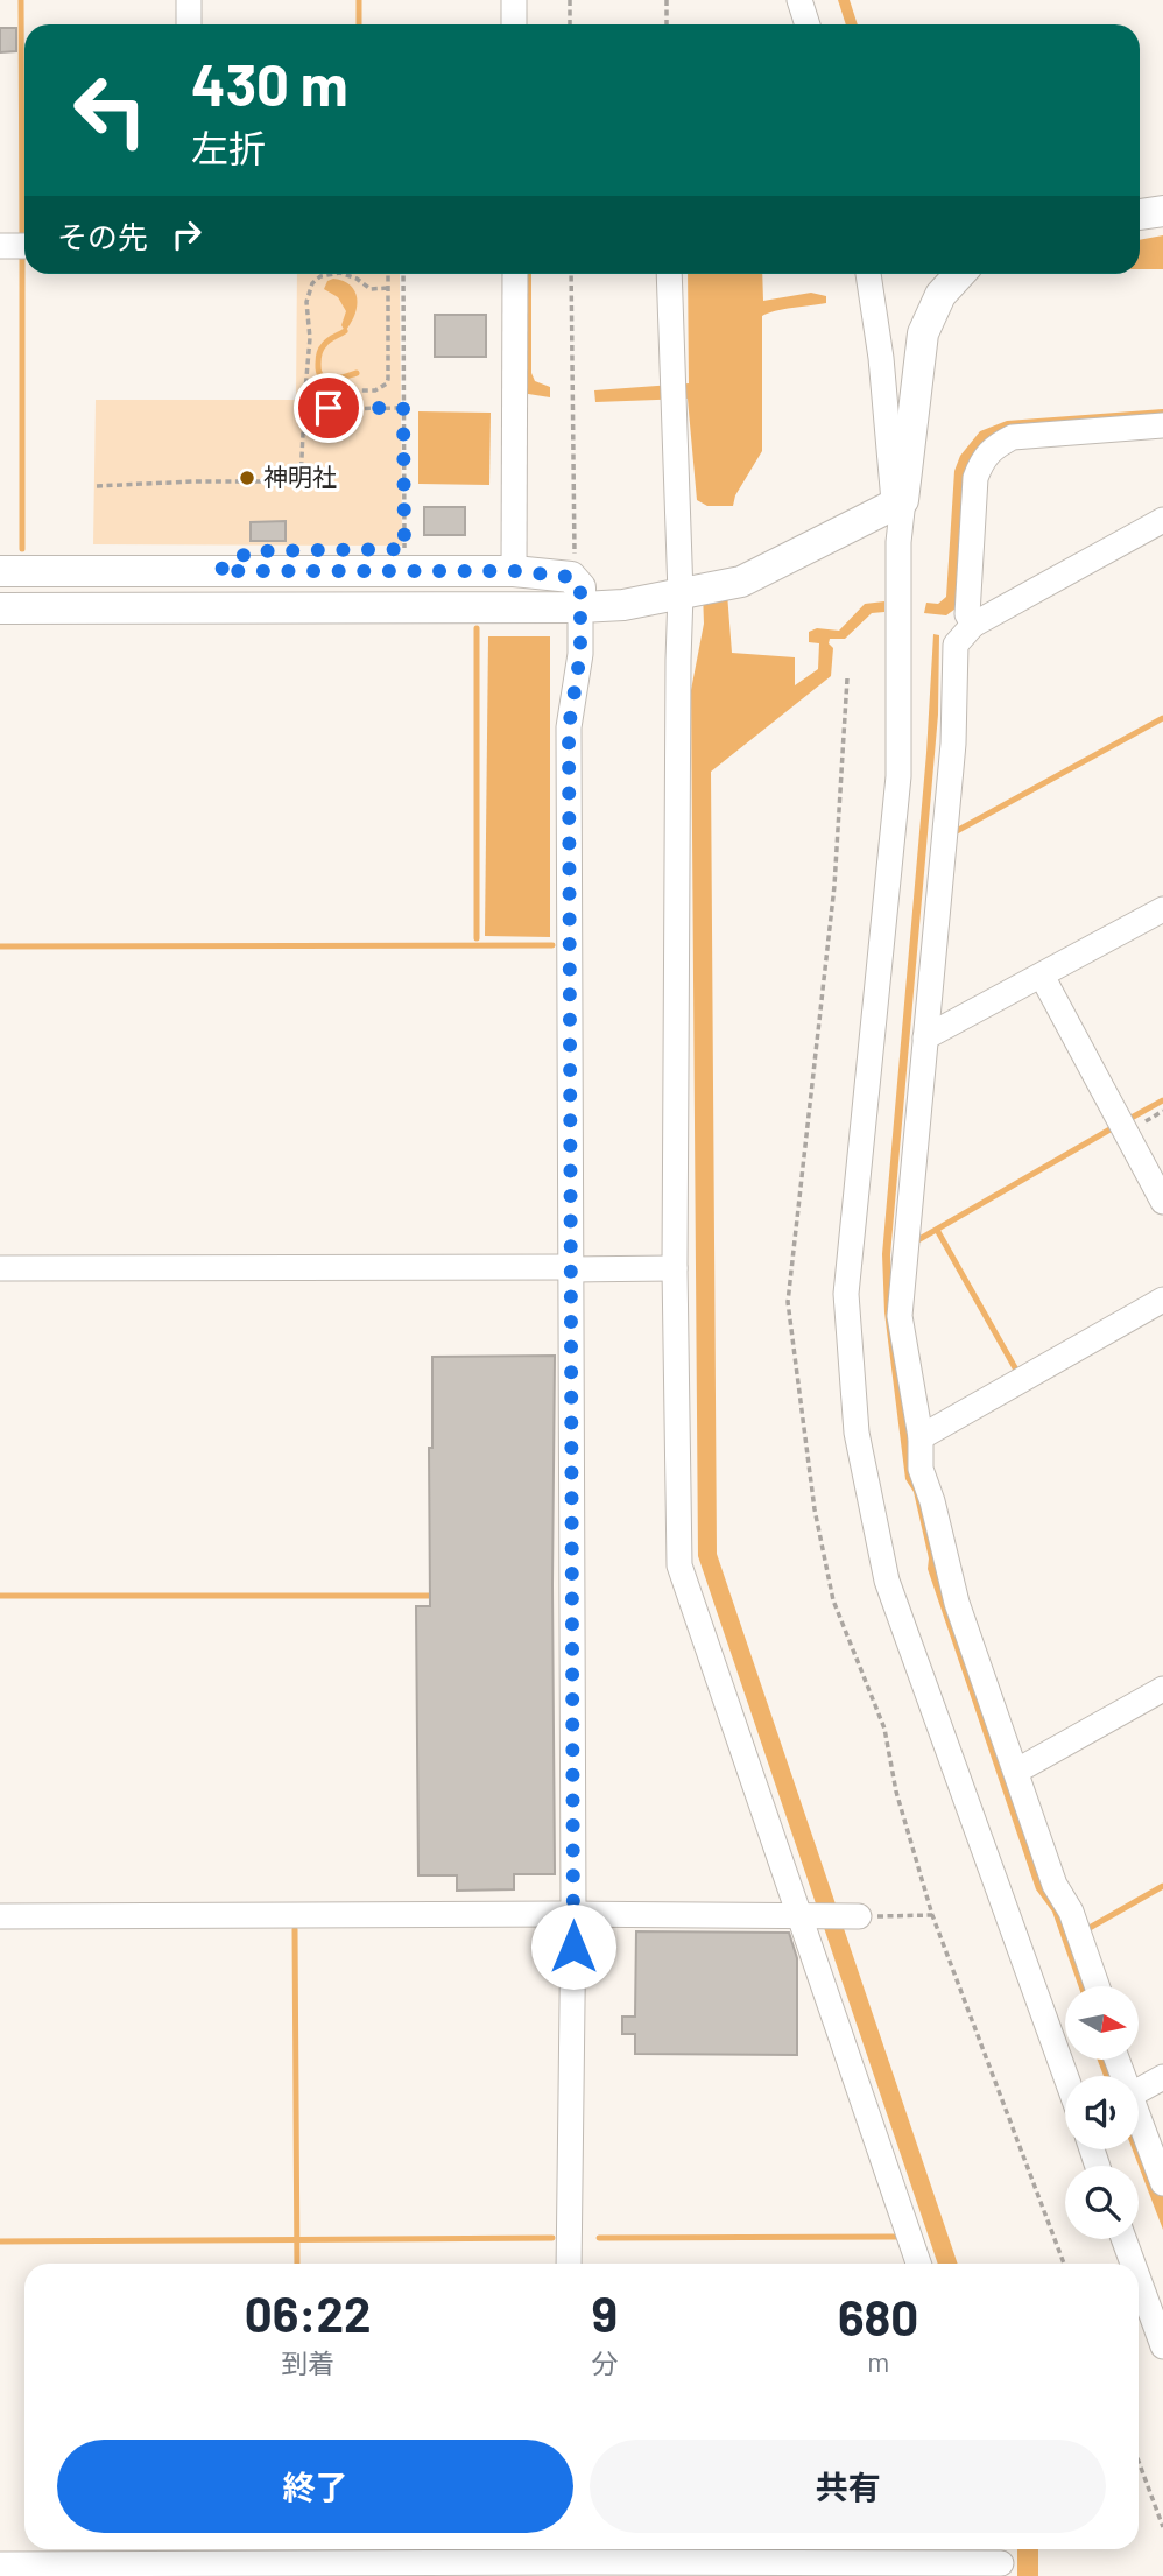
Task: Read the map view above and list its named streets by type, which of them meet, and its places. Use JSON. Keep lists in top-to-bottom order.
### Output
{
  "places": ["神明社"],
  "north": "right",
  "page": {
    "turn": ["430 m", "左折"],
    "then": "その先",
    "eta": [
      "06:22",
      "到着",
      "9",
      "分",
      "680",
      "m"
    ],
    "buttons": ["終了", "共有"]
  }
}
